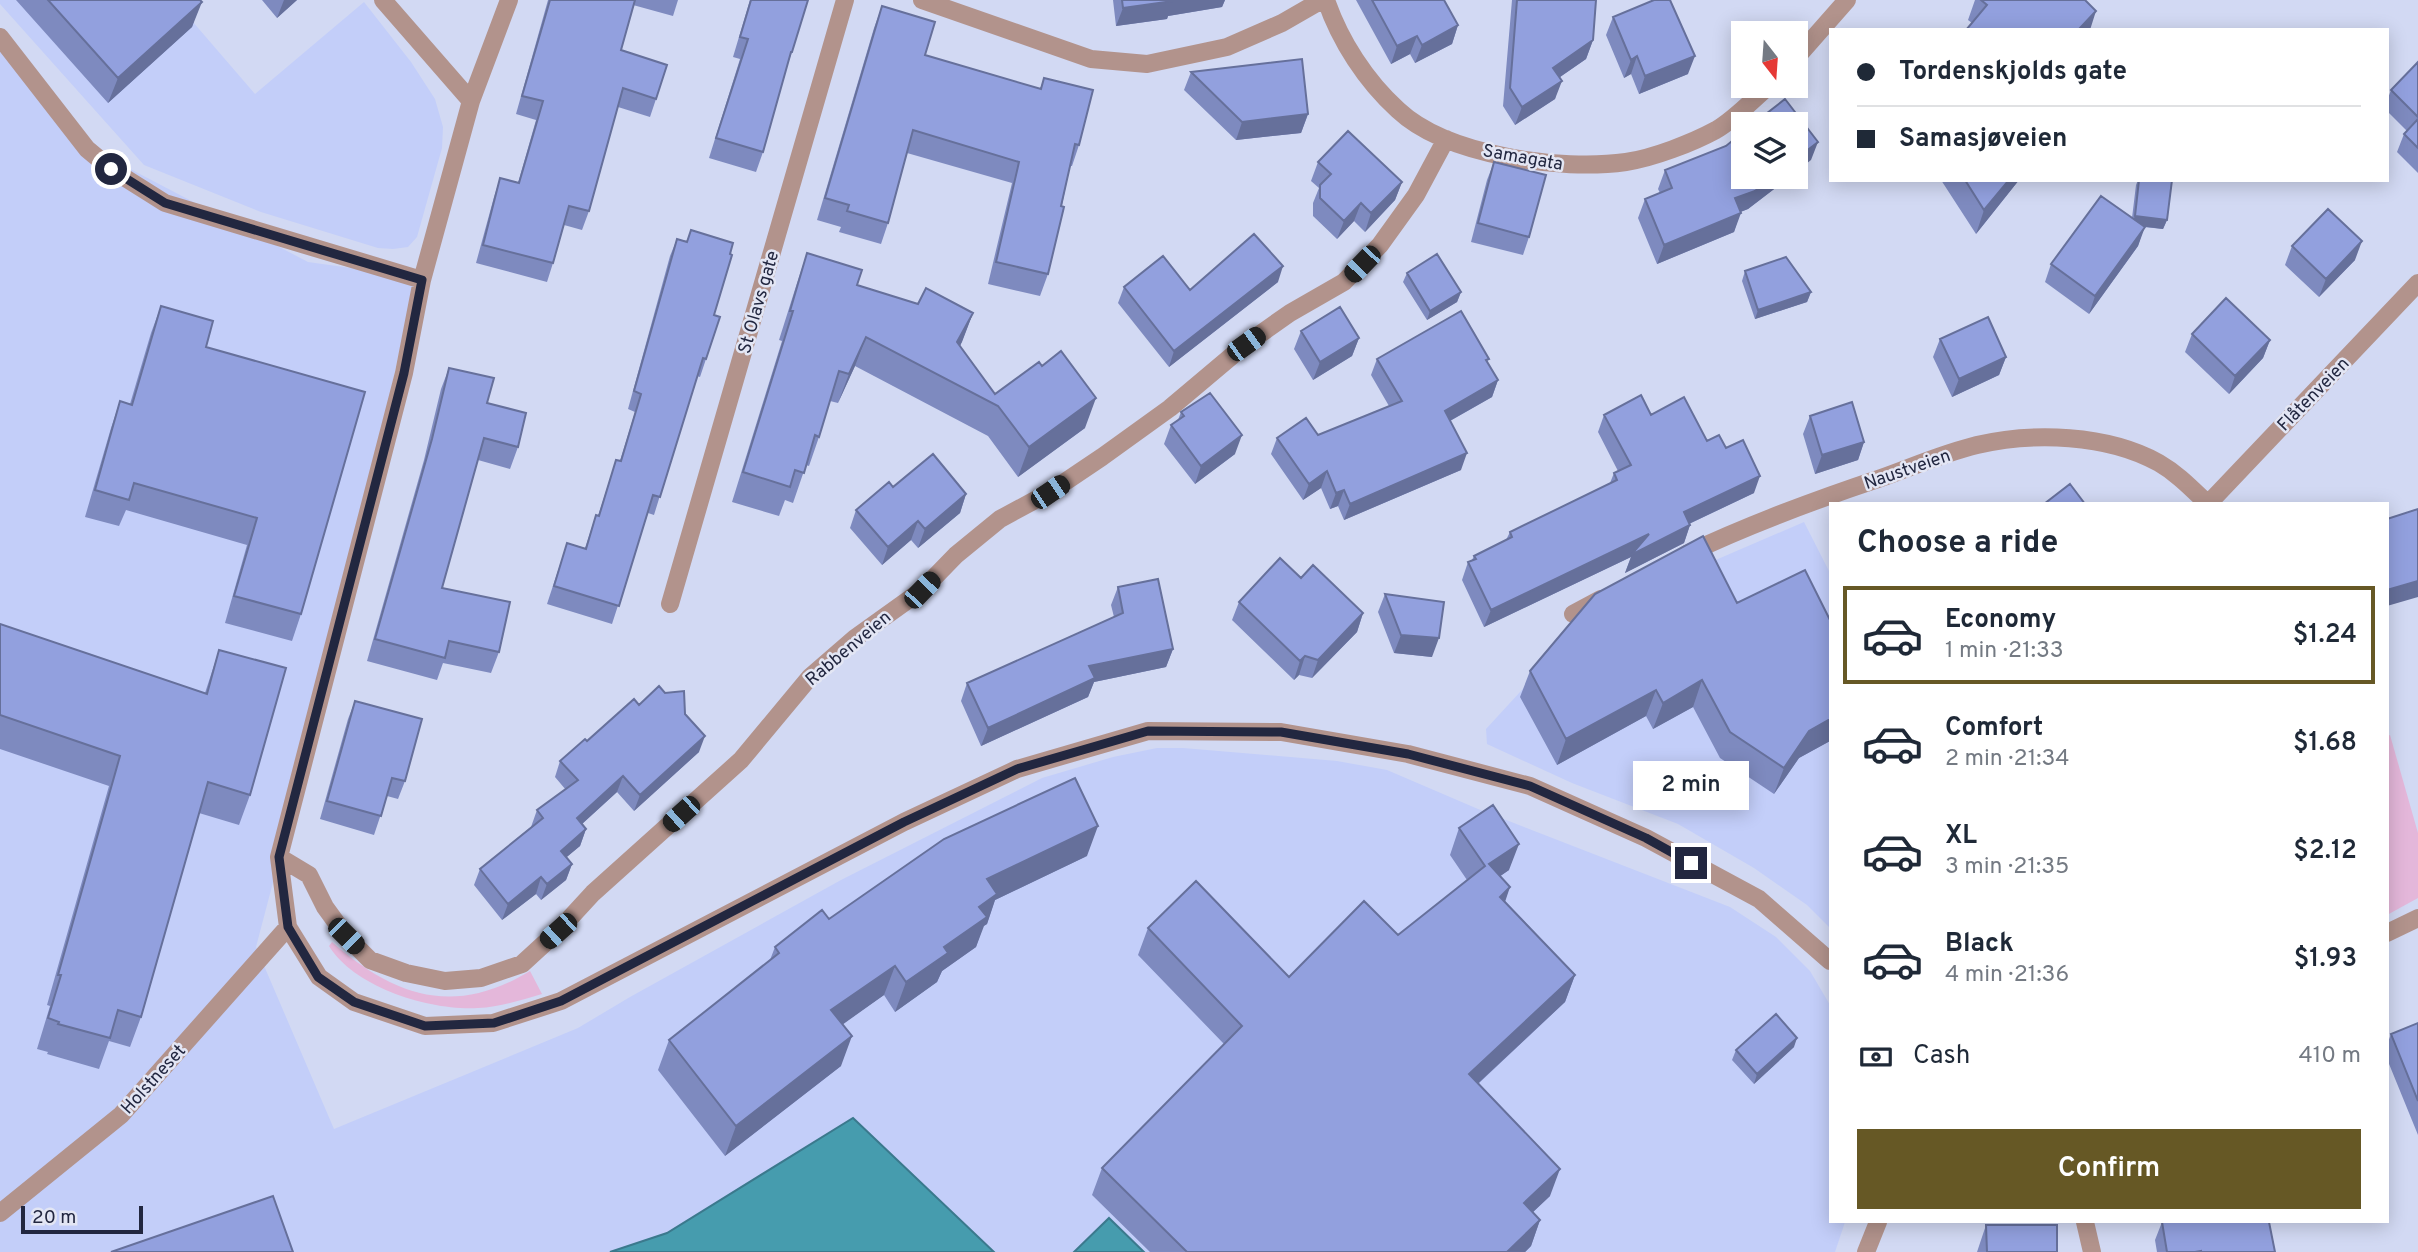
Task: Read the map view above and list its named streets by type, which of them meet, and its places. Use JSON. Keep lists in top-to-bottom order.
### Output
{
  "streets": {
    "street": [
      "Samagata",
      "St Olavs gate",
      "Flåtenveien",
      "Naustveien",
      "Rabbenveien",
      "Holstneset"
    ]
  },
  "crossings": [
    ["Samagata", "Rabbenveien"]
  ],
  "scale_bar": "20 m",
  "north": "bottom",
  "page": {
    "banner": ["Tordenskjolds gate", "Samasjøveien"],
    "heading": "Choose a ride",
    "list": [
      {
        "name": "Economy",
        "note": "1 min · 21:33",
        "value": "$1.24"
      },
      {
        "name": "Comfort",
        "note": "2 min · 21:34",
        "value": "$1.68"
      },
      {
        "name": "XL",
        "note": "3 min · 21:35",
        "value": "$2.12"
      },
      {
        "name": "Black",
        "note": "4 min · 21:36",
        "value": "$1.93"
      }
    ],
    "bubble": "2 min",
    "pay": ["Cash", "410 m"],
    "buttons": "Confirm",
    "scale": "20 m"
  }
}
